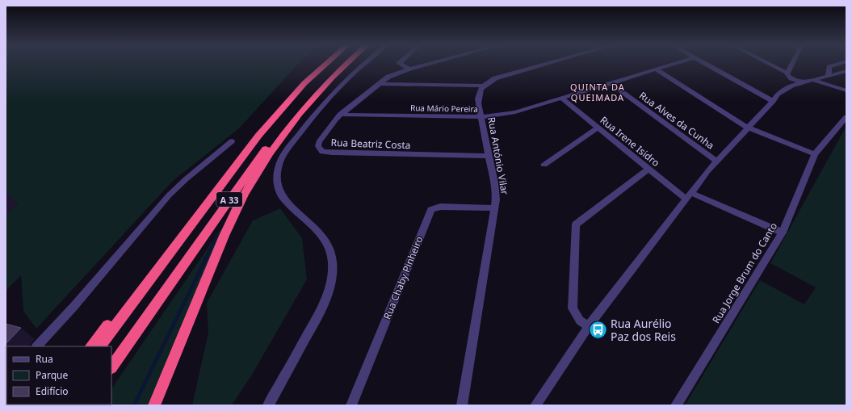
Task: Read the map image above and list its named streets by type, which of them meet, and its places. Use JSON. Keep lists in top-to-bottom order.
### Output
{
  "streets": {
    "highway": ["A 33"],
    "street": [
      "Rua Mário Pereira",
      "Rua Alves da Cunha",
      "Rua Irene Isidro",
      "Rua Beatriz Costa",
      "Rua António Vilar",
      "Rua Jorge Brum do Canto",
      "Rua Chaby Pinheiro"
    ]
  },
  "crossings": [
    ["Rua Mário Pereira", "Rua Alves da Cunha"],
    ["Rua Mário Pereira", "Rua Irene Isidro"],
    ["Rua Mário Pereira", "Rua Beatriz Costa"],
    ["Rua Mário Pereira", "Rua António Vilar"],
    ["Rua Irene Isidro", "Rua Jorge Brum do Canto"],
    ["Rua Beatriz Costa", "Rua António Vilar"],
    ["Rua António Vilar", "Rua Chaby Pinheiro"]
  ],
  "districts": ["QUINTA DA QUEIMADA"],
  "places": {
    "bus stop": ["Rua Aurélio Paz dos Reis"]
  },
  "legend": ["Rua", "Parque", "Edifício"]
}
